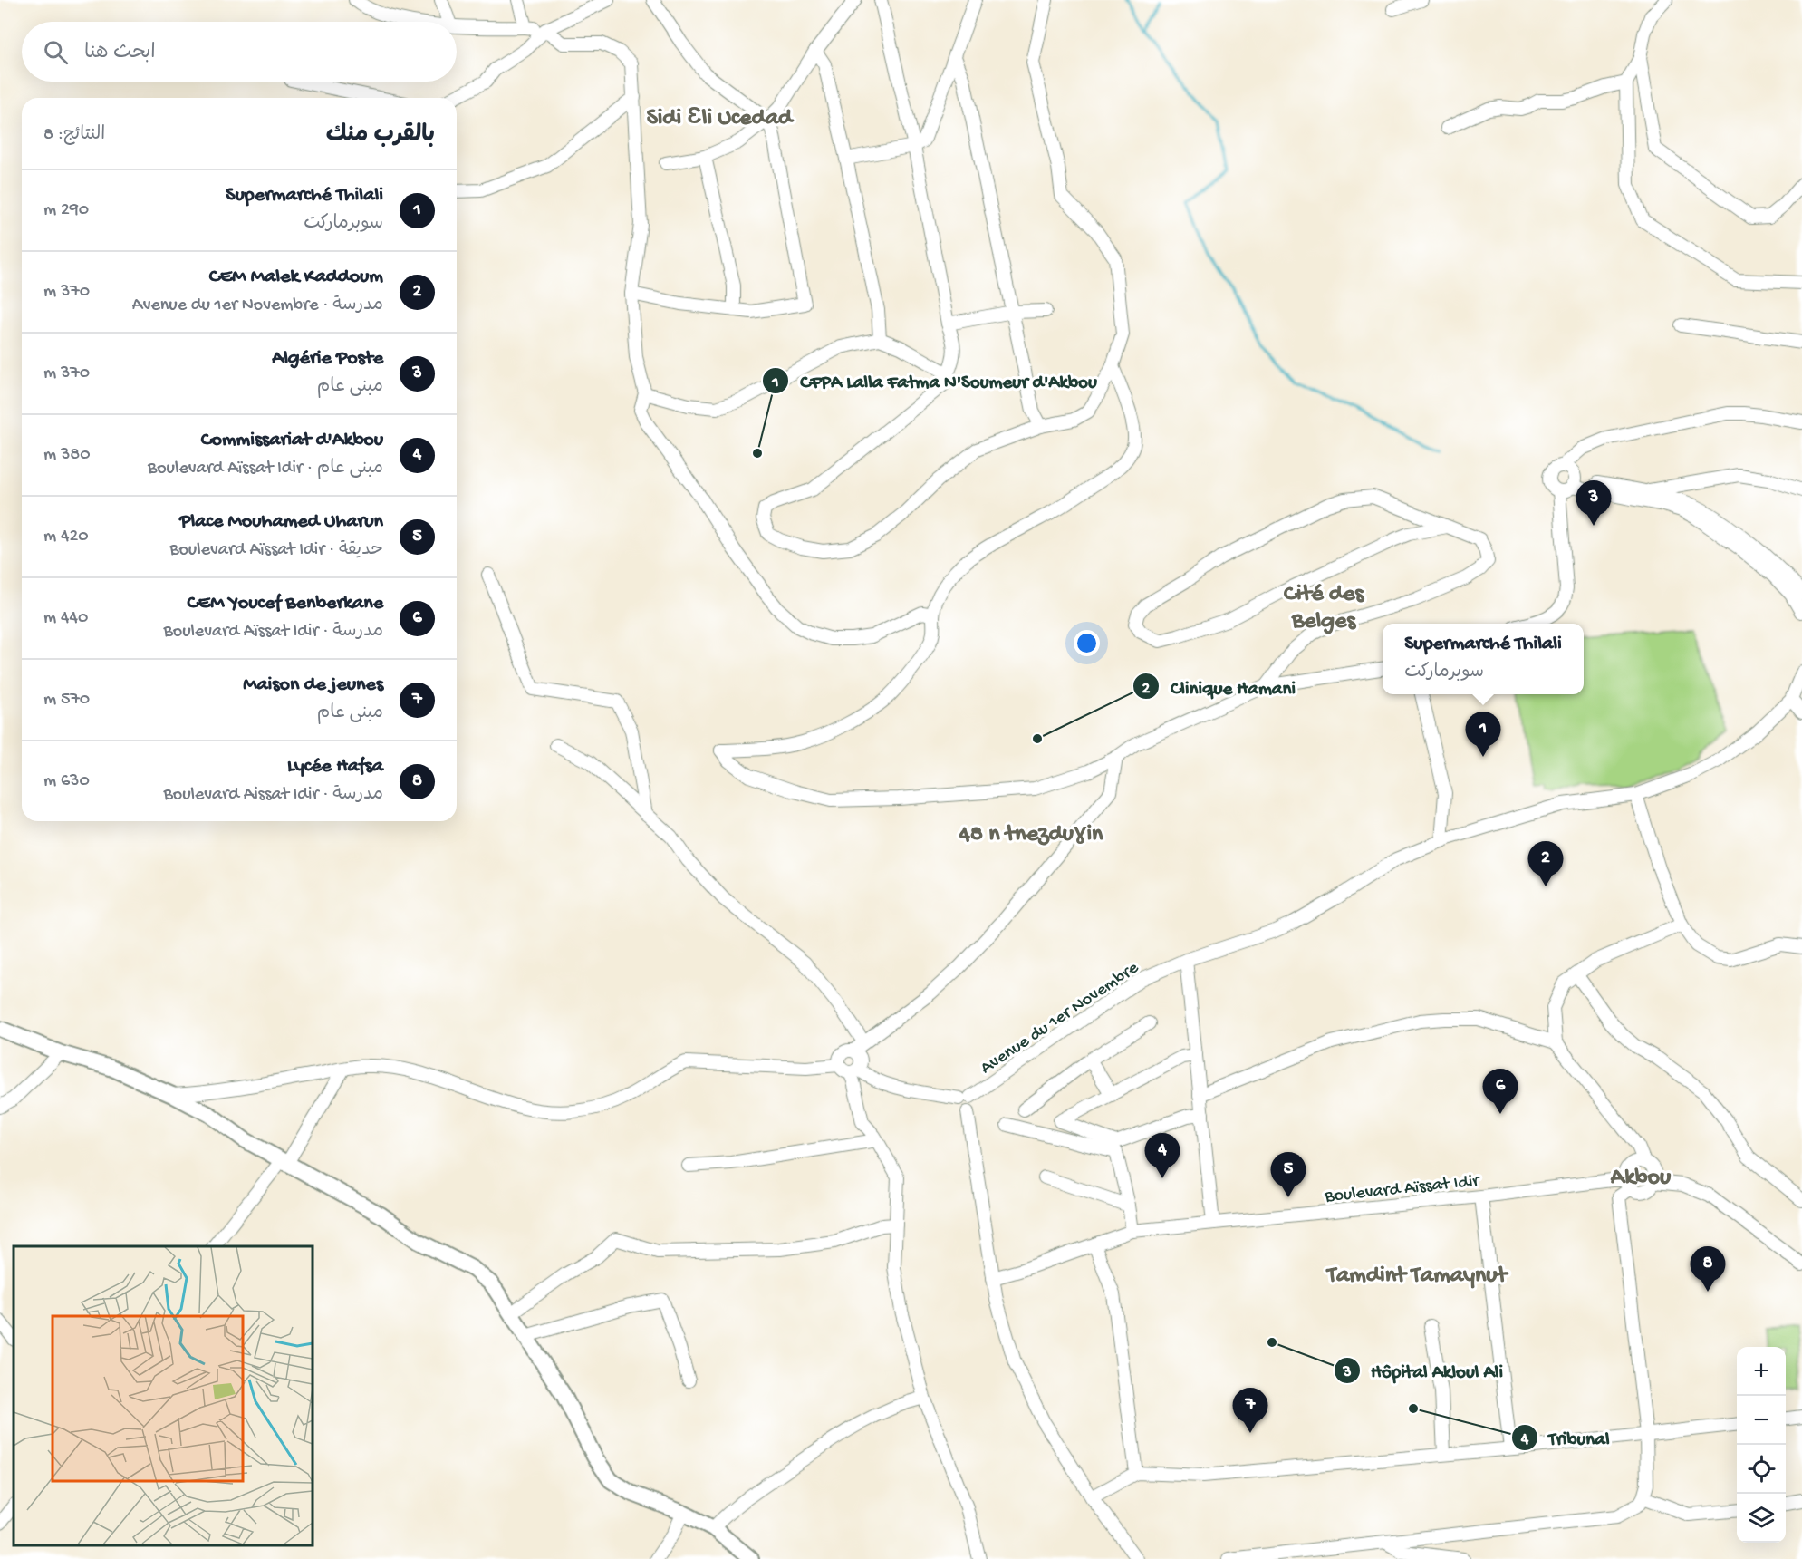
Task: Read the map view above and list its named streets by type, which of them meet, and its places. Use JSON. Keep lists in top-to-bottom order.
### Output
{
  "streets": {
    "street": ["Avenue du 1er Novembre", "Boulevard Aïssat Idir"]
  },
  "districts": [
    "Sidi Ɛli Ucedad",
    "Cité des Belges",
    "48 n tnezduɣin",
    "Akbou",
    "Tamdint Tamaynut"
  ],
  "places": [
    "CFPA Lalla Fatma N'Soumeur d'Akbou",
    "Clinique Hamani",
    "Hôpital Akloul Ali",
    "Tribunal"
  ],
  "page": {
    "search": "ابحث هنا",
    "heading": ["بالقرب منك", "النتائج: 8"],
    "list": [
      {
        "mark": "1",
        "name": "Supermarché Thilali",
        "note": "سوبرماركت",
        "value": "290 m"
      },
      {
        "mark": "2",
        "name": "CEM Malek Kaddoum",
        "note": "مدرسة · Avenue du 1er Novembre",
        "value": "370 m"
      },
      {
        "mark": "3",
        "name": "Algérie Poste",
        "note": "مبنى عام",
        "value": "370 m"
      },
      {
        "mark": "4",
        "name": "Commissariat d'Akbou",
        "note": "مبنى عام · Boulevard Aïssat Idir",
        "value": "380 m"
      },
      {
        "mark": "5",
        "name": "Place Mouhamed Uharun",
        "note": "حديقة · Boulevard Aïssat Idir",
        "value": "420 m"
      },
      {
        "mark": "6",
        "name": "CEM Youcef Benberkane",
        "note": "مدرسة · Boulevard Aïssat Idir",
        "value": "440 m"
      },
      {
        "mark": "7",
        "name": "Maison de jeunes",
        "note": "مبنى عام",
        "value": "570 m"
      },
      {
        "mark": "8",
        "name": "Lycée Hafsa",
        "note": "مدرسة · Boulevard Aissat Idir",
        "value": "630 m"
      }
    ],
    "pins": [
      "3",
      "1",
      "2",
      "6",
      "4",
      "5",
      "8",
      "7"
    ],
    "popup": ["Supermarché Thilali", "سوبرماركت"],
    "map_buttons": ["+", "−"]
  }
}
